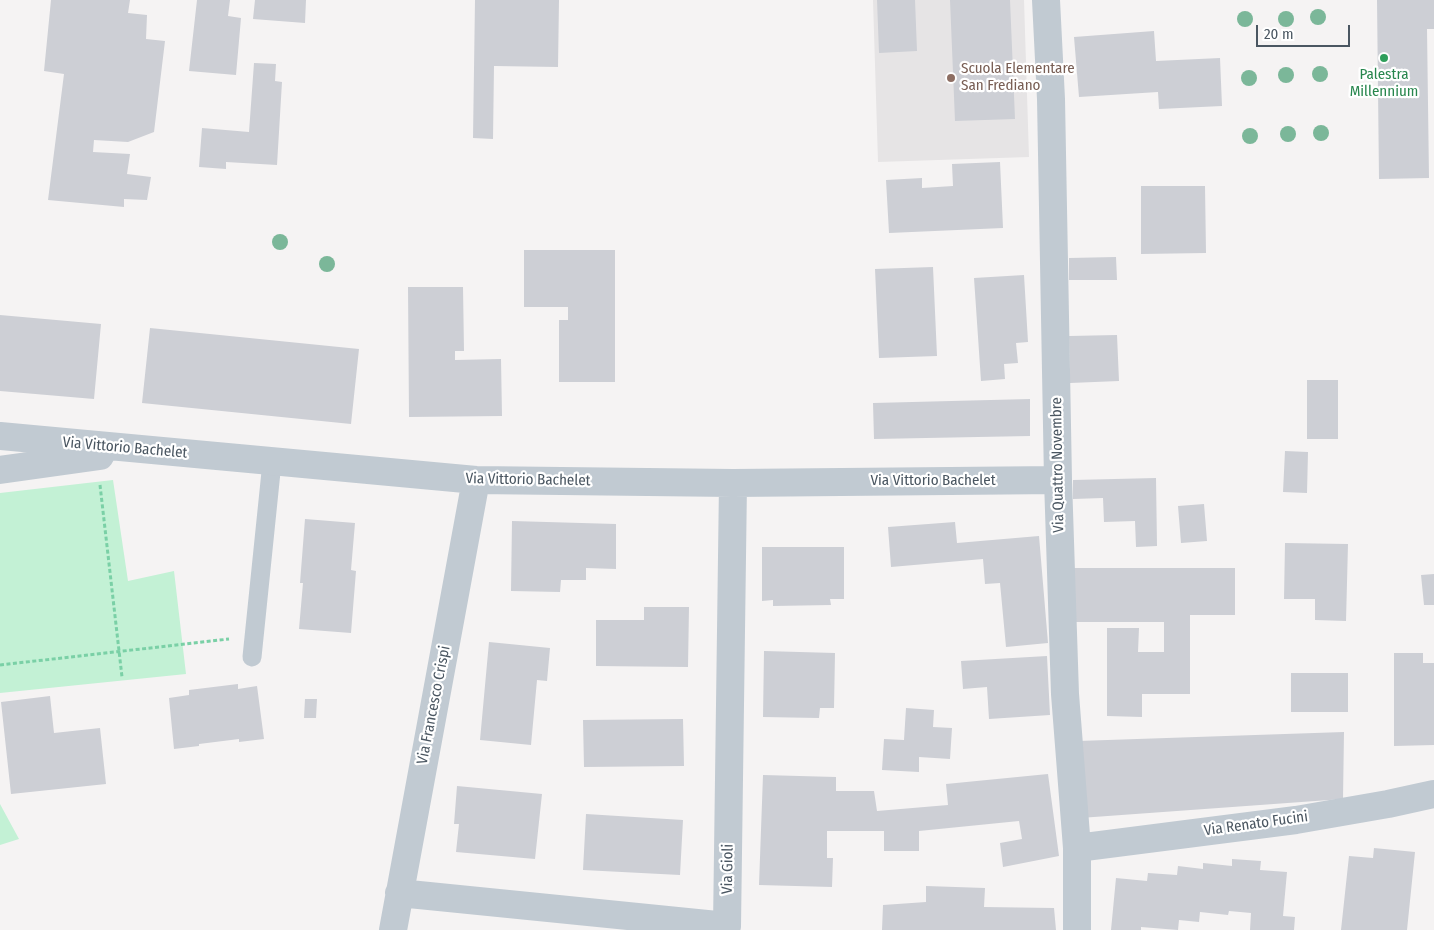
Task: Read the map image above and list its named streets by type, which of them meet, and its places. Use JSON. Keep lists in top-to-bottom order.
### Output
{
  "streets": {
    "street": [
      "Via Vittorio Bachelet",
      "Via Quattro Novembre",
      "Via Francesco Crispi",
      "Via Renato Fucini",
      "Via Gioli"
    ]
  },
  "crossings": [
    ["Via Vittorio Bachelet", "Via Quattro Novembre"],
    ["Via Vittorio Bachelet", "Via Francesco Crispi"],
    ["Via Vittorio Bachelet", "Via Gioli"],
    ["Via Quattro Novembre", "Via Renato Fucini"],
    ["Via Francesco Crispi", "Via Gioli"]
  ],
  "places": ["Palestra Millennium", "Scuola Elementare San Frediano"],
  "scale_bar": "20 m"
}
